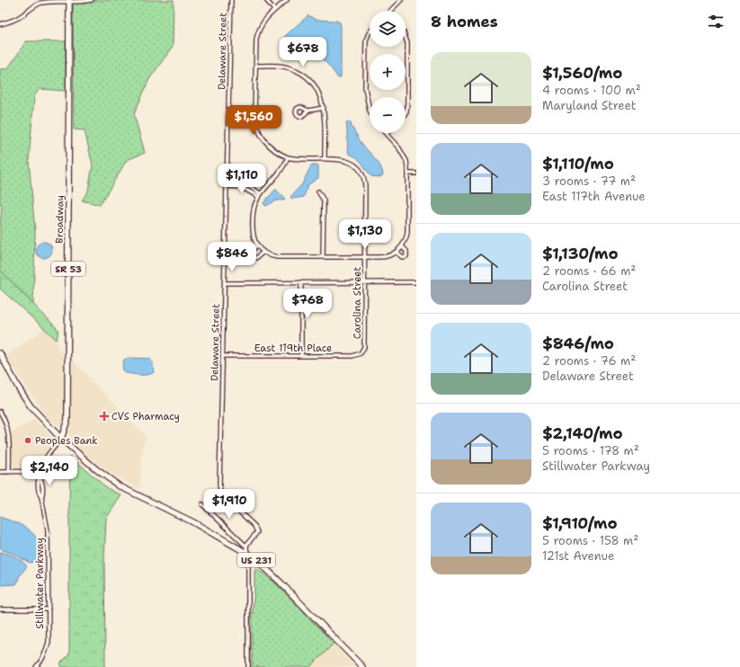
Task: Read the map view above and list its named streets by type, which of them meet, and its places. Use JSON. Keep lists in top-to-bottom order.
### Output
{
  "streets": {
    "main road": ["Broadway", "SR 53", "US 231"],
    "street": [
      "Delaware Street",
      "Carolina Street",
      "East 119th Place",
      "Stillwater Parkway"
    ]
  },
  "crossings": [
    ["Delaware Street", "East 119th Place"],
    ["Broadway", "US 231"],
    ["Broadway", "Stillwater Parkway"],
    ["Carolina Street", "East 119th Place"],
    ["US 231", "Stillwater Parkway"]
  ],
  "places": {
    "health": ["CVS Pharmacy"],
    "other": ["Peoples Bank"]
  },
  "page": {
    "heading": "8 homes",
    "map_buttons": ["+", "−"],
    "price": [
      "$678",
      "$1,560",
      "$1,110",
      "$1,130",
      "$846",
      "$768",
      "$2,140",
      "$1,910"
    ],
    "list": [
      {
        "name": "$1,560/mo",
        "note": "4 rooms · 100 m² · Maryland Street"
      },
      {
        "name": "$1,110/mo",
        "note": "3 rooms · 77 m² · East 117th Avenue"
      },
      {
        "name": "$1,130/mo",
        "note": "2 rooms · 66 m² · Carolina Street"
      },
      {
        "name": "$846/mo",
        "note": "2 rooms · 76 m² · Delaware Street"
      },
      {
        "name": "$2,140/mo",
        "note": "5 rooms · 178 m² · Stillwater Parkway"
      },
      {
        "name": "$1,910/mo",
        "note": "5 rooms · 158 m² · 121st Avenue"
      }
    ]
  }
}
